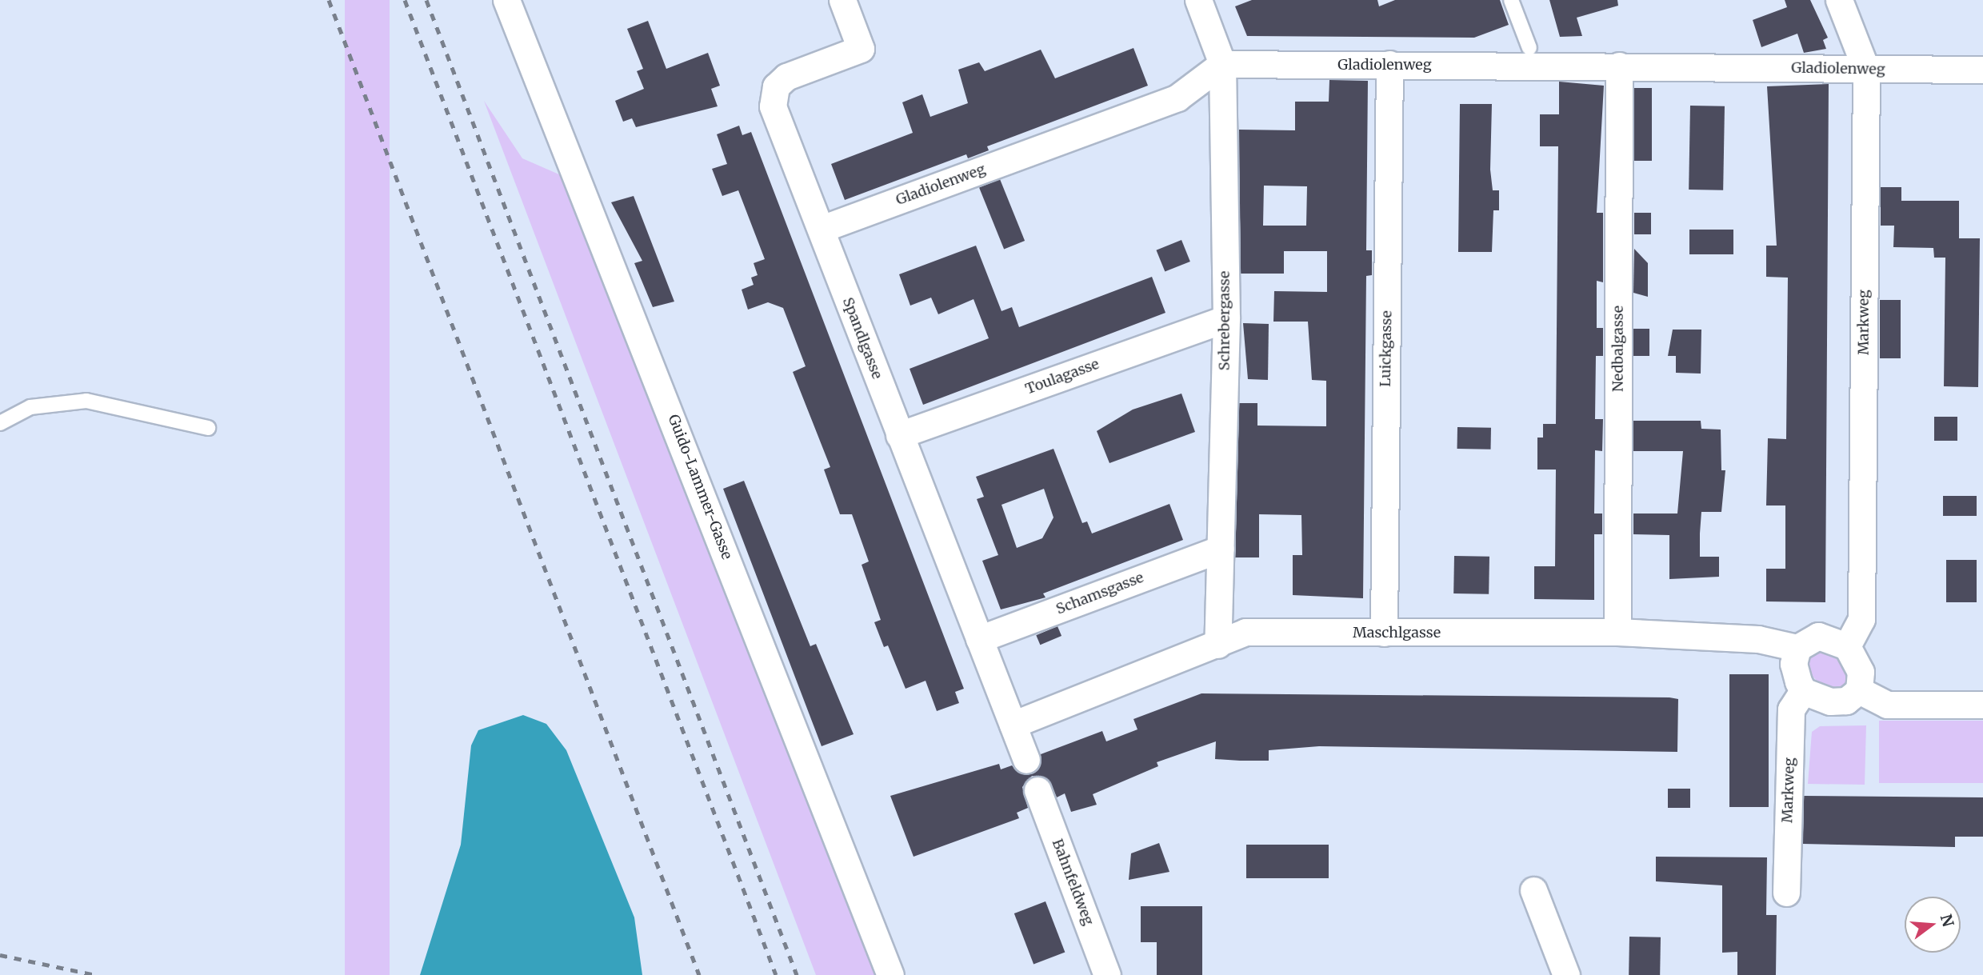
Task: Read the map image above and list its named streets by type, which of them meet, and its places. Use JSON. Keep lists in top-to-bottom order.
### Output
{
  "streets": {
    "street": [
      "Gladiolenweg",
      "Schrebergasse",
      "Markweg",
      "Spandlgasse",
      "Luickgasse",
      "Nedbalgasse",
      "Toulagasse",
      "Guido-Lammer-Gasse",
      "Schamsgasse",
      "Maschlgasse",
      "Bahnfeldweg"
    ]
  },
  "crossings": [
    ["Gladiolenweg", "Schrebergasse"],
    ["Gladiolenweg", "Markweg"],
    ["Gladiolenweg", "Spandlgasse"],
    ["Gladiolenweg", "Luickgasse"],
    ["Gladiolenweg", "Nedbalgasse"],
    ["Schrebergasse", "Toulagasse"],
    ["Schrebergasse", "Schamsgasse"],
    ["Schrebergasse", "Maschlgasse"],
    ["Markweg", "Maschlgasse"],
    ["Spandlgasse", "Toulagasse"],
    ["Spandlgasse", "Schamsgasse"],
    ["Spandlgasse", "Maschlgasse"],
    ["Luickgasse", "Maschlgasse"],
    ["Nedbalgasse", "Maschlgasse"]
  ],
  "north": "right"
}
